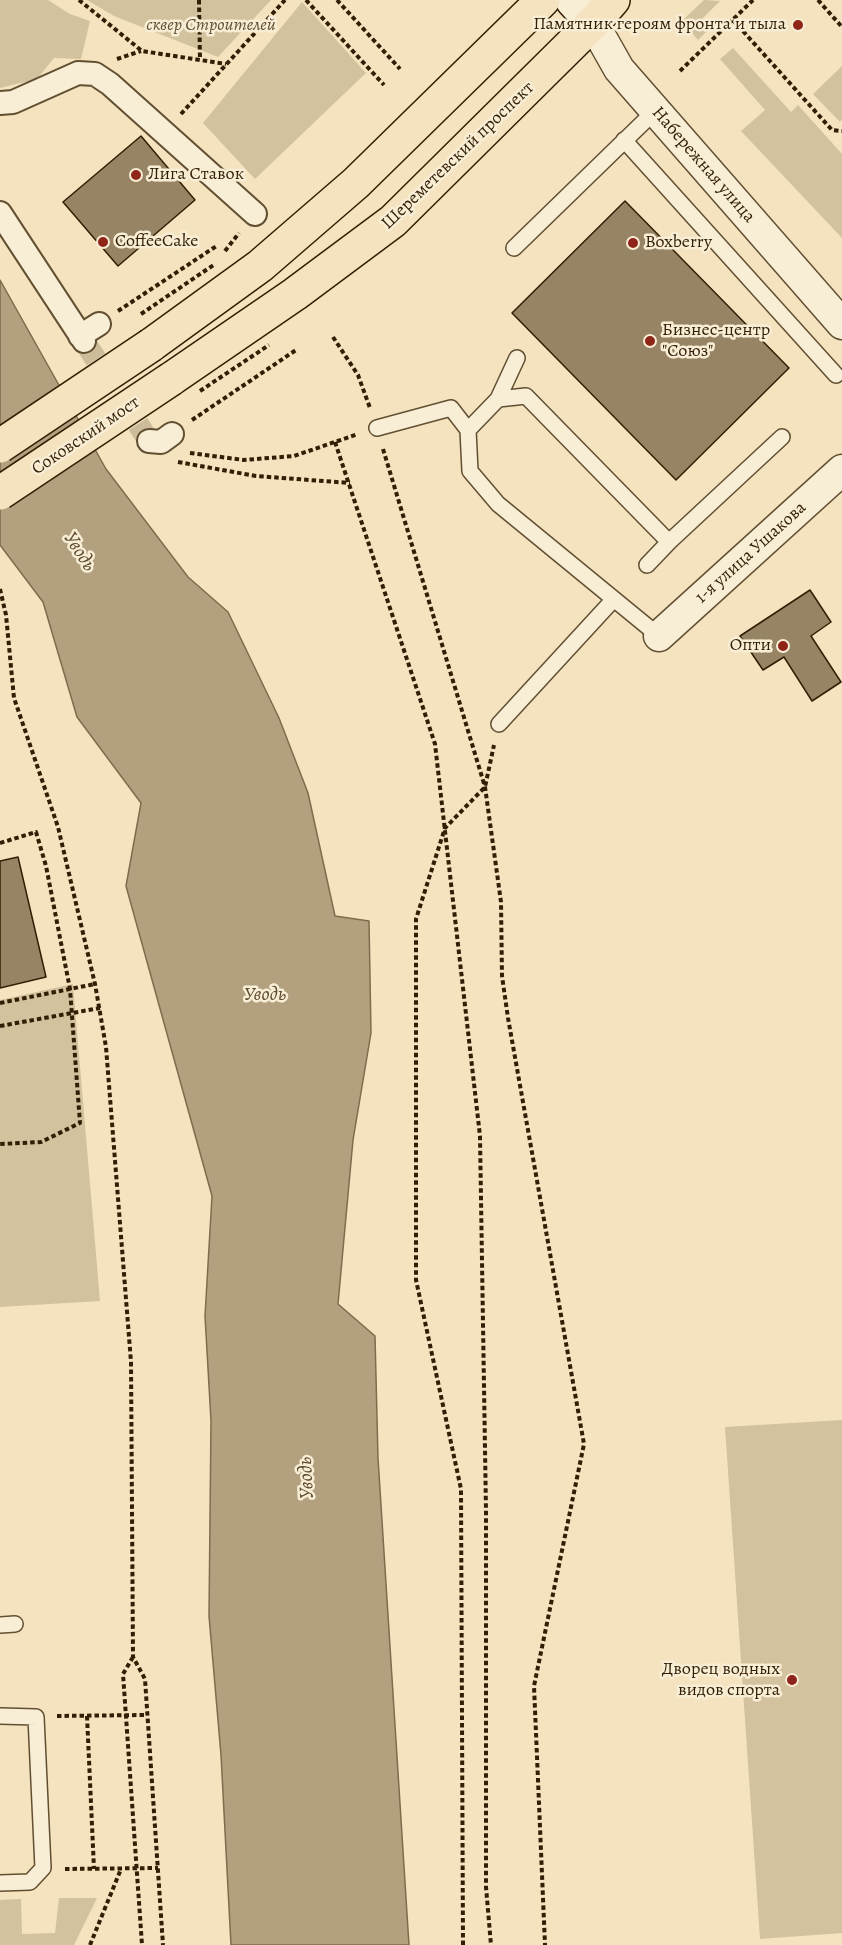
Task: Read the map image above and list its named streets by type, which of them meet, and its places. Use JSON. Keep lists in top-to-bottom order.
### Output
{
  "streets": {
    "main road": ["Шереметевский проспект", "Соковский мост"],
    "street": ["Набережная улица", "1-я улица Ушакова"]
  },
  "crossings": [
    ["Шереметевский проспект", "Набережная улица"],
    ["Шереметевский проспект", "Соковский мост"]
  ],
  "water": ["Уводь"],
  "parks": ["сквер Строителей"],
  "places": [
    "Памятник героям фронта и тыла",
    "Лига Ставок",
    "CoffeeCake",
    "Boxberry",
    "Бизнес-центр \"Союз\"",
    "Опти",
    "Дворец водных видов спорта"
  ]
}
